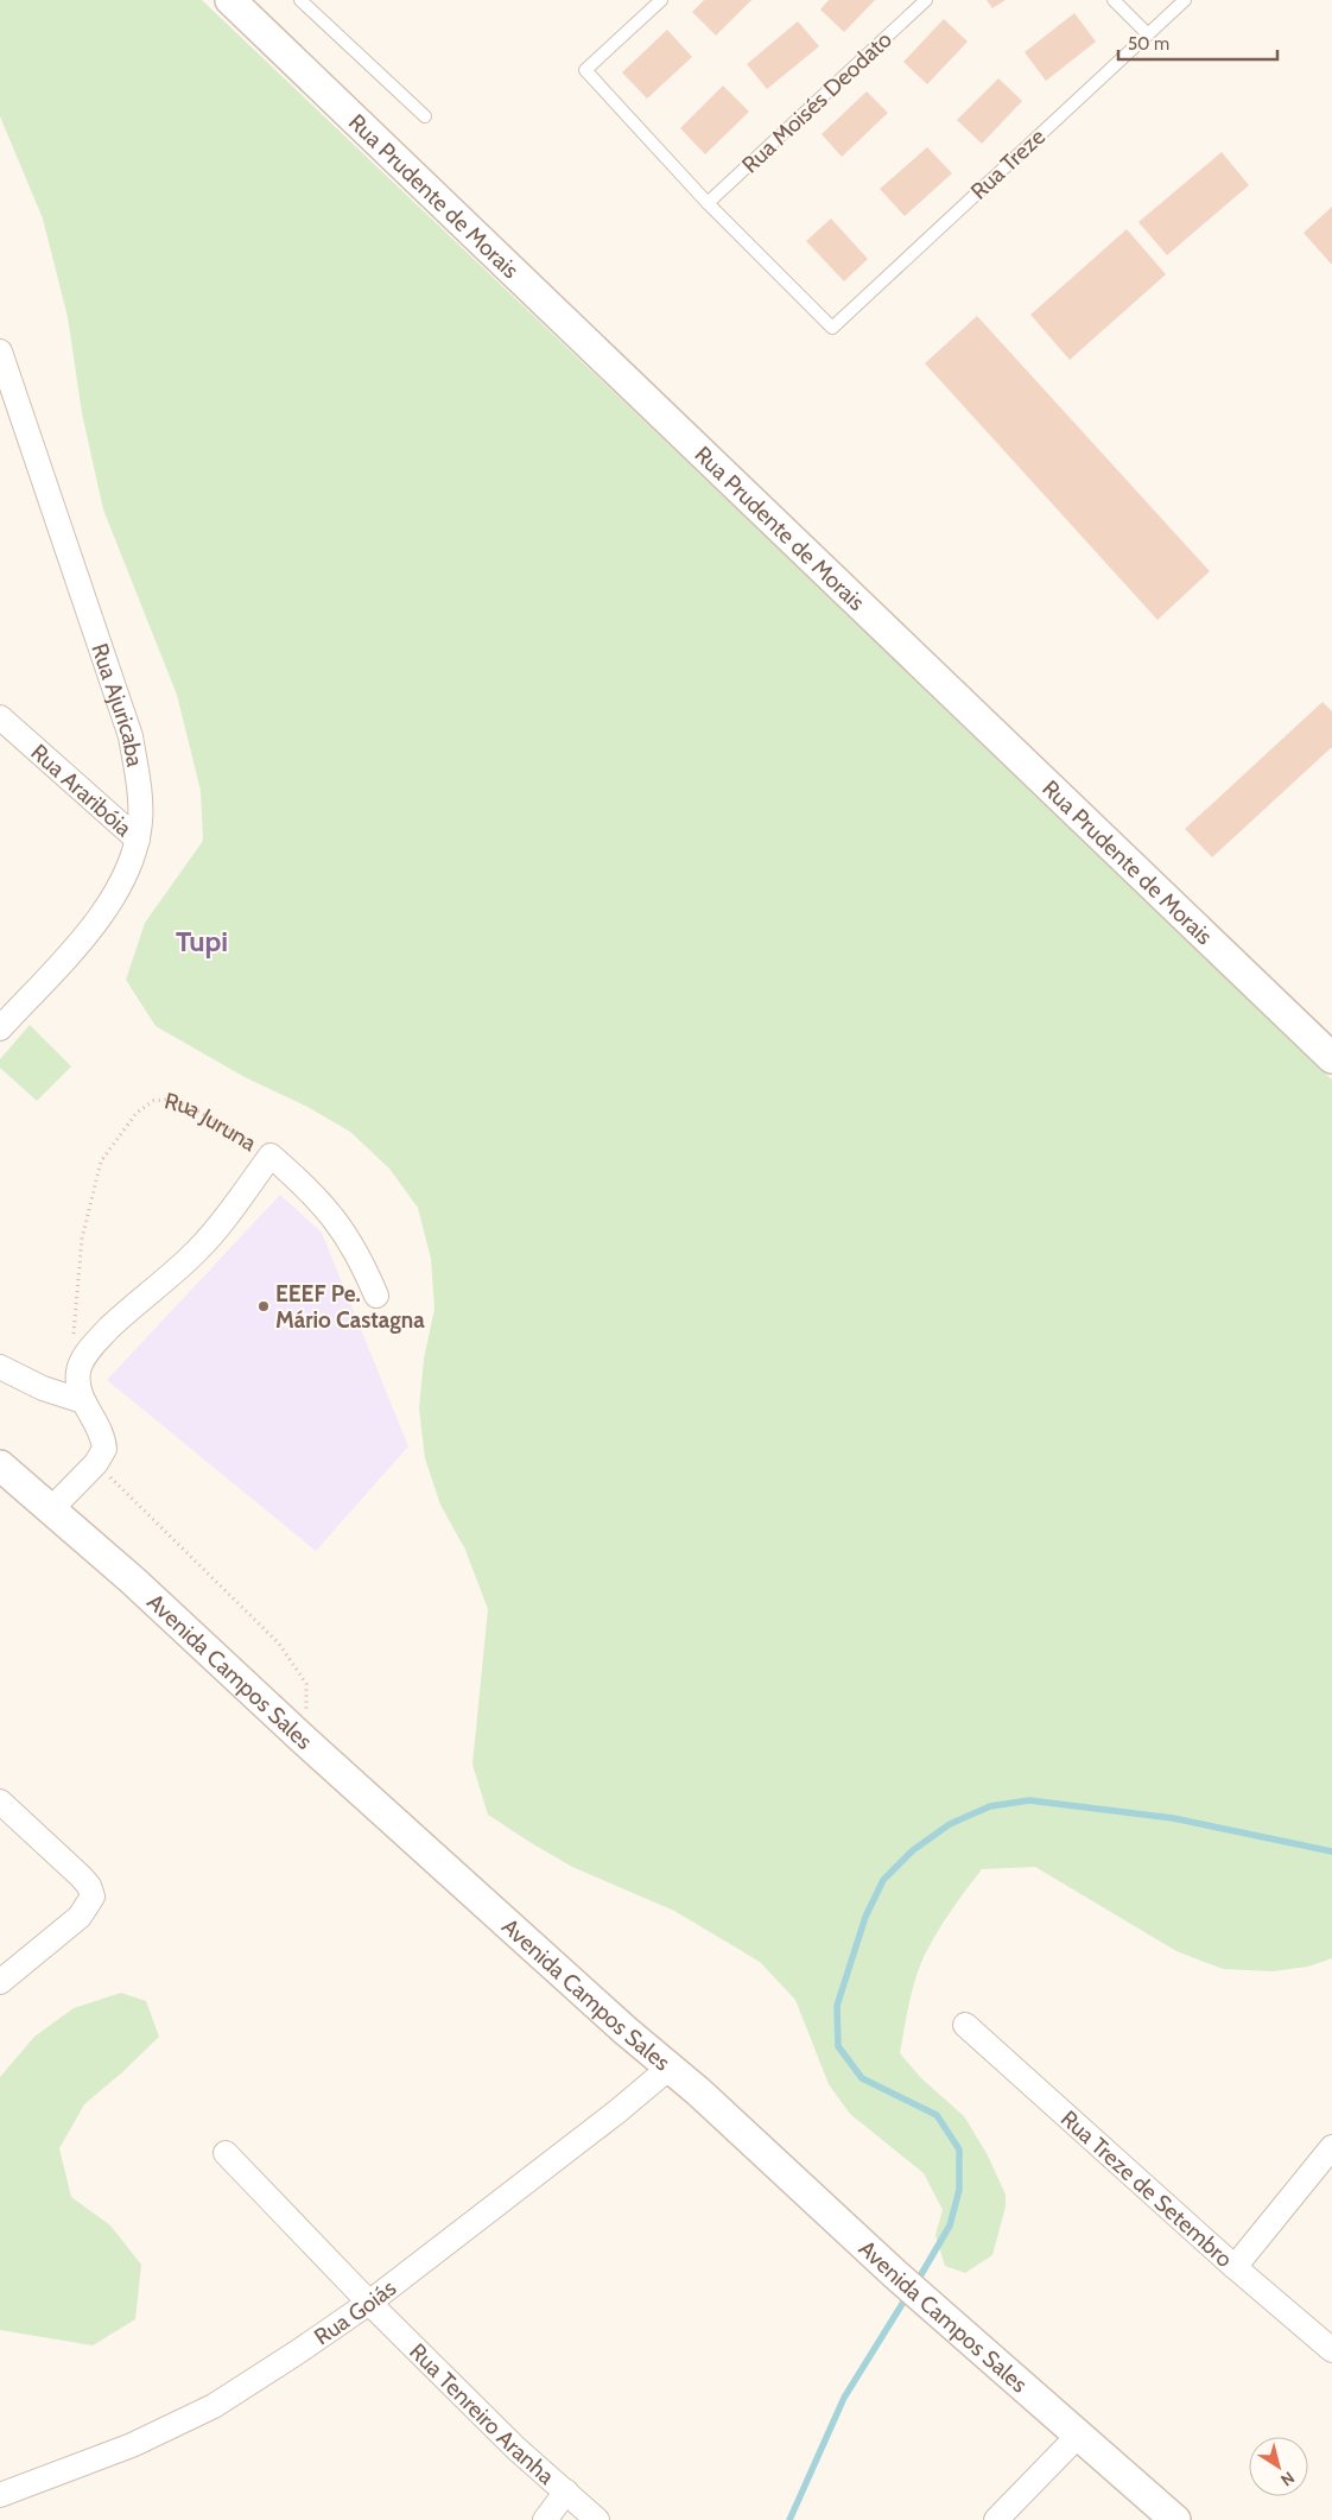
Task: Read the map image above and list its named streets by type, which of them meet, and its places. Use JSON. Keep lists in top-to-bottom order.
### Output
{
  "streets": {
    "street": [
      "Rua Prudente de Morais",
      "Rua Ajuricaba",
      "Rua Araribóia",
      "Rua Juruna",
      "Avenida Campos Sales",
      "Rua Treze de Setembro",
      "Rua Goiás",
      "Rua Tenreiro Aranha"
    ],
    "lane": ["Rua Moisés Deodato", "Rua Treze"]
  },
  "crossings": [
    ["Rua Moisés Deodato", "Rua Treze"],
    ["Rua Ajuricaba", "Rua Araribóia"],
    ["Avenida Campos Sales", "Rua Goiás"],
    ["Rua Goiás", "Rua Tenreiro Aranha"]
  ],
  "districts": ["Tupi"],
  "places": ["EEEF Pe. Mário Castagna"],
  "scale_bar": "50 m",
  "north": "bottom right"
}
